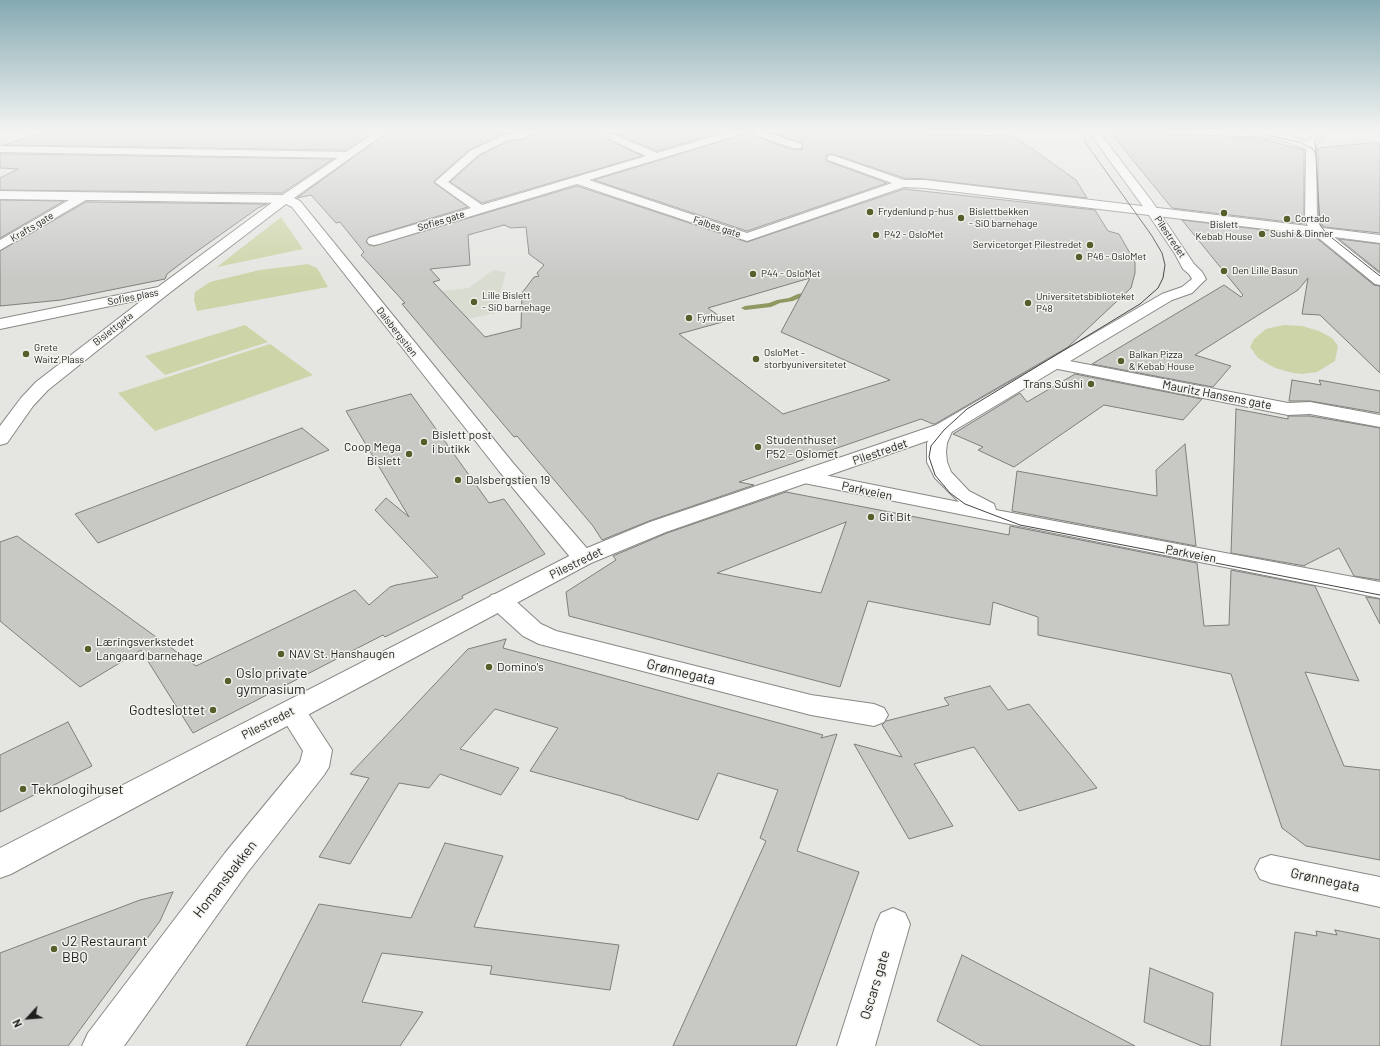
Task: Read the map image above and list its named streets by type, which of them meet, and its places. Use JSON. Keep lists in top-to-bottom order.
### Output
{
  "streets": {
    "street": [
      "Sofies gate",
      "Krafts gate",
      "Falbes gate",
      "Pilestredet",
      "Sofies plass",
      "Bislettgata",
      "Dalsbergstien",
      "Mauritz Hansens gate",
      "Parkveien",
      "Grønnegata",
      "Homansbakken",
      "Oscars gate"
    ]
  },
  "crossings": [
    ["Pilestredet", "Dalsbergstien"],
    ["Pilestredet", "Mauritz Hansens gate"],
    ["Pilestredet", "Parkveien"],
    ["Pilestredet", "Grønnegata"],
    ["Pilestredet", "Homansbakken"],
    ["Sofies plass", "Bislettgata"],
    ["Sofies plass", "Dalsbergstien"]
  ],
  "places": [
    "Frydenlund p-hus",
    "Bislett Kebab House",
    "Bislettbekken - SiO barnehage",
    "Cortado",
    "Sushi & Dinner",
    "P42 - OsloMet",
    "Servicetorget Pilestredet",
    "P46 - OsloMet",
    "Den Lille Basun",
    "P44 - OsloMet",
    "Lille Bislett - SiO barnehage",
    "Universitetsbiblioteket P48",
    "Fyrhuset",
    "Grete Waitz' Plass",
    "OsloMet – storbyuniversitetet",
    "Balkan Pizza & Kebab House",
    "Trans Sushi",
    "Bislett post i butikk",
    "Studenthuset P52 - Oslomet",
    "Coop Mega Bislett",
    "Dalsbergstien 19",
    "Git Bit",
    "Læringsverkstedet Langaard barnehage",
    "NAV St. Hanshaugen",
    "Domino's",
    "Oslo private gymnasium",
    "Godteslottet",
    "Teknologihuset",
    "J2 Restaurant BBQ"
  ],
  "north": "bottom left"
}
